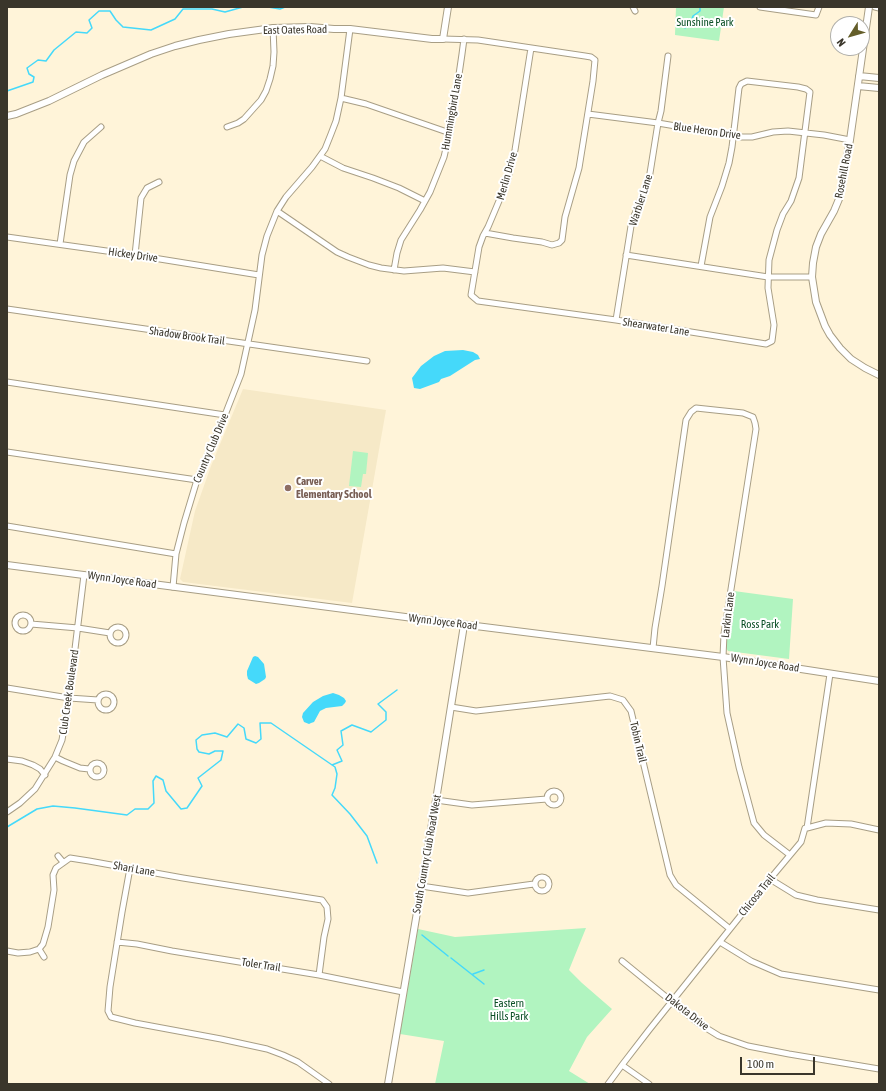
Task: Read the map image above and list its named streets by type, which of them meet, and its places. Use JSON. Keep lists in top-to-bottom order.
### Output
{
  "streets": {
    "street": [
      "East Oates Road",
      "Hummingbird Lane",
      "Blue Heron Drive",
      "Rosehill Road",
      "Merlin Drive",
      "Warbler Lane",
      "Hickey Drive",
      "Shearwater Lane",
      "Shadow Brook Trail",
      "Country Club Drive",
      "Wynn Joyce Road",
      "Larkin Lane",
      "Club Creek Boulevard",
      "Tobin Trail",
      "South Country Club Road West",
      "Shari Lane",
      "Chicosa Trail",
      "Toler Trail",
      "Dakota Drive"
    ]
  },
  "crossings": [
    ["East Oates Road", "Hummingbird Lane"],
    ["East Oates Road", "Blue Heron Drive"],
    ["East Oates Road", "Merlin Drive"],
    ["East Oates Road", "Country Club Drive"],
    ["Blue Heron Drive", "Rosehill Road"],
    ["Blue Heron Drive", "Warbler Lane"],
    ["Merlin Drive", "Shearwater Lane"],
    ["Warbler Lane", "Shearwater Lane"],
    ["Hickey Drive", "Country Club Drive"],
    ["Shadow Brook Trail", "Country Club Drive"],
    ["Country Club Drive", "Wynn Joyce Road"],
    ["Wynn Joyce Road", "Larkin Lane"],
    ["Wynn Joyce Road", "Club Creek Boulevard"],
    ["Wynn Joyce Road", "South Country Club Road West"],
    ["Wynn Joyce Road", "Chicosa Trail"],
    ["Larkin Lane", "Chicosa Trail"],
    ["Tobin Trail", "South Country Club Road West"],
    ["Tobin Trail", "Chicosa Trail"],
    ["South Country Club Road West", "Toler Trail"],
    ["Shari Lane", "Toler Trail"],
    ["Chicosa Trail", "Dakota Drive"]
  ],
  "parks": ["Sunshine Park", "Ross Park", "Eastern Hills Park"],
  "places": ["Carver Elementary School"],
  "scale_bar": "100 m",
  "north": "bottom left"
}
